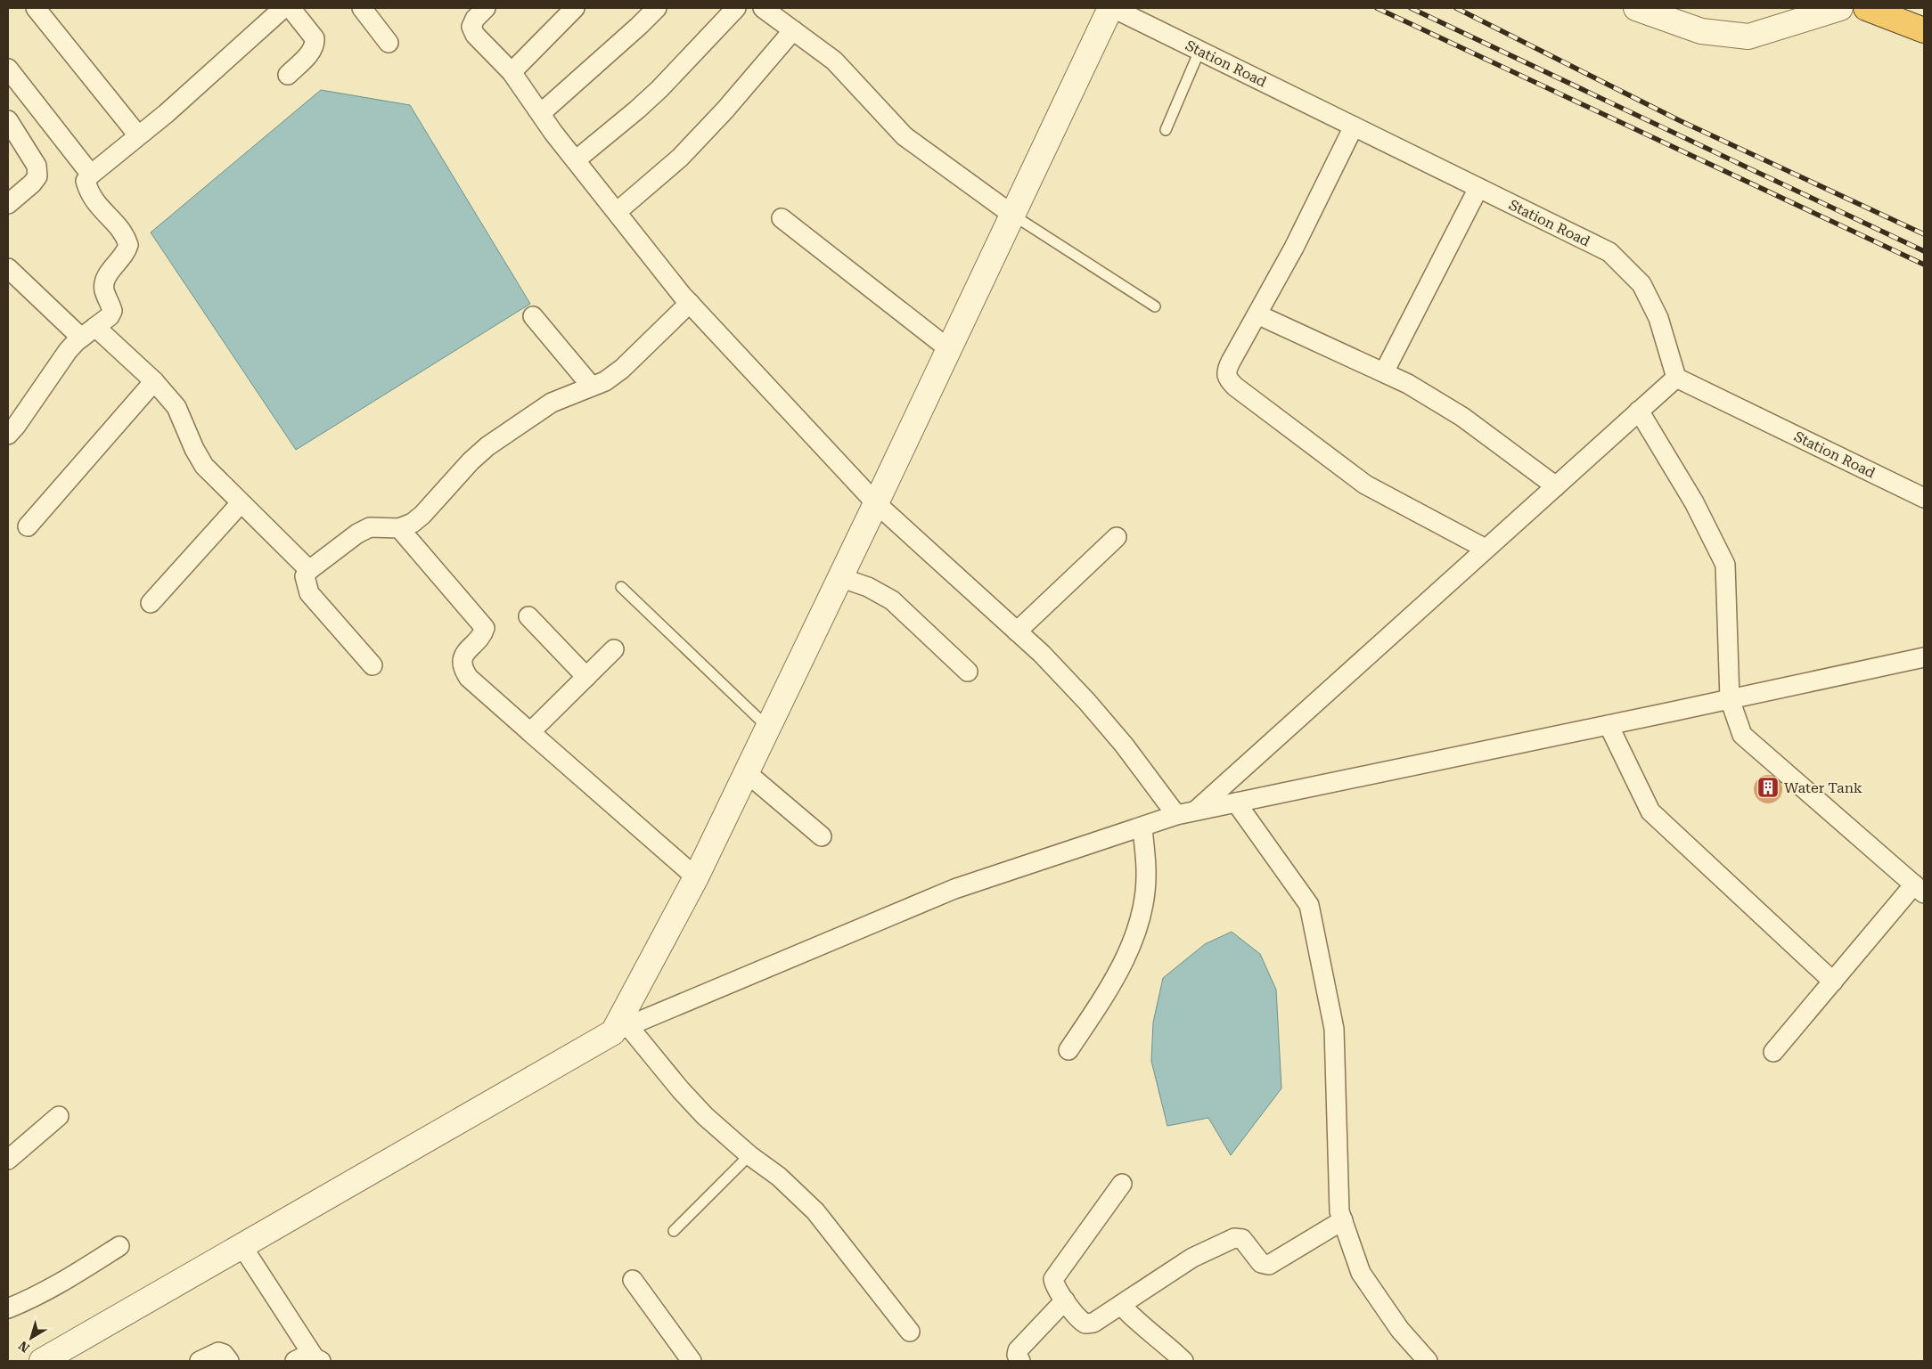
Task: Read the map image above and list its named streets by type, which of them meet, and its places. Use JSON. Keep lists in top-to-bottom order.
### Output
{
  "streets": {
    "street": ["Station Road"]
  },
  "places": {
    "building": ["Water Tank"]
  },
  "north": "bottom left"
}
